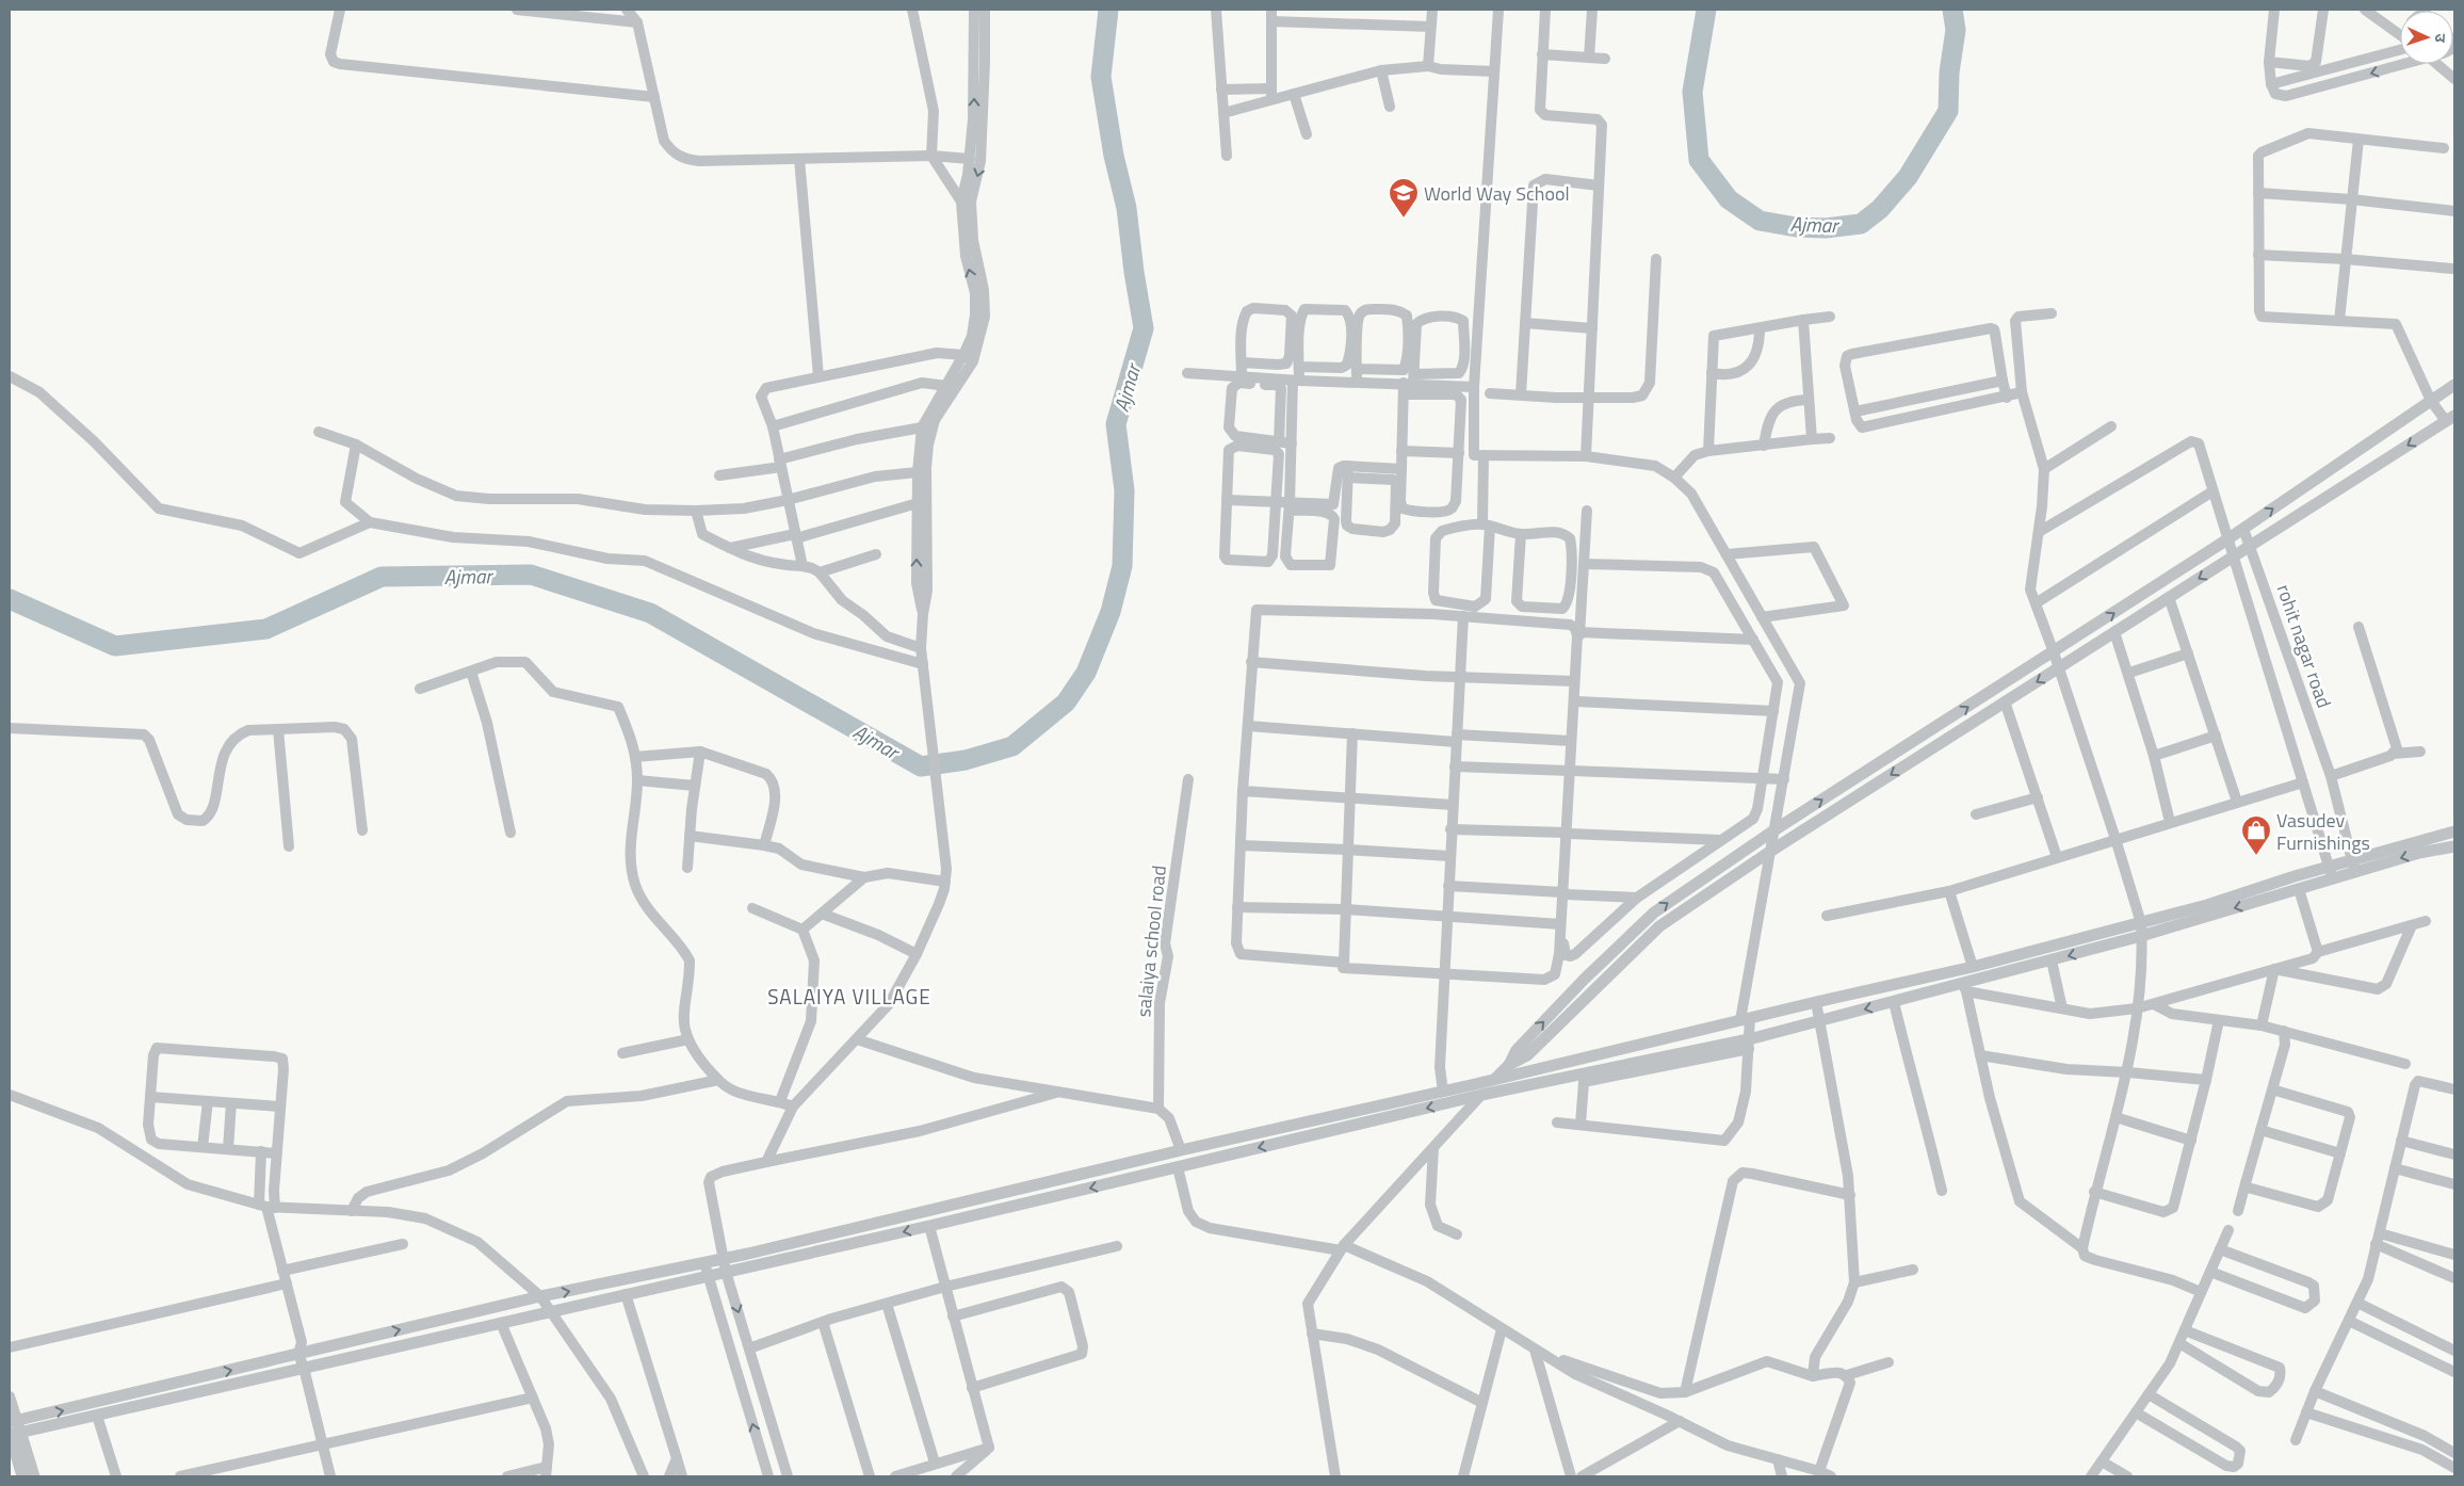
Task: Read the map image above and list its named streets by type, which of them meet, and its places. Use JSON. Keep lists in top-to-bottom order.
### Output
{
  "streets": {
    "street": ["rohit nagar road", "salaiya school road"]
  },
  "districts": ["SALAIYA VILLAGE"],
  "water": ["Ajmar"],
  "places": {
    "school or university": ["World Way School"],
    "shop": ["Vasudev Furnishings"]
  },
  "north": "right"
}
